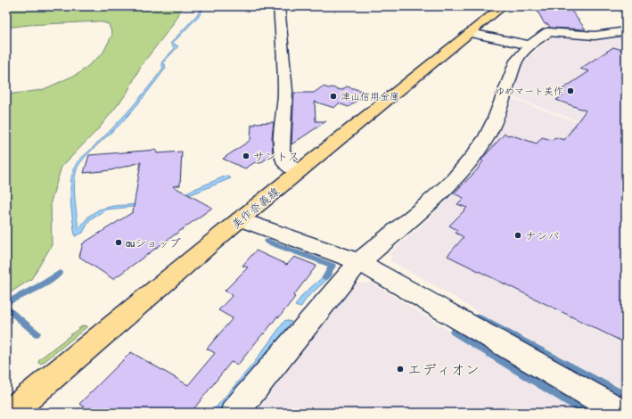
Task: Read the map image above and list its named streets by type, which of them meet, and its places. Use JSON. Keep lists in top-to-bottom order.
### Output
{
  "streets": {
    "main road": ["美作奈義線"]
  },
  "places": [
    "ゆめマート美作",
    "津山信用金庫",
    "サントス",
    "ナンバ",
    "auショップ",
    "エディオン"
  ]
}
